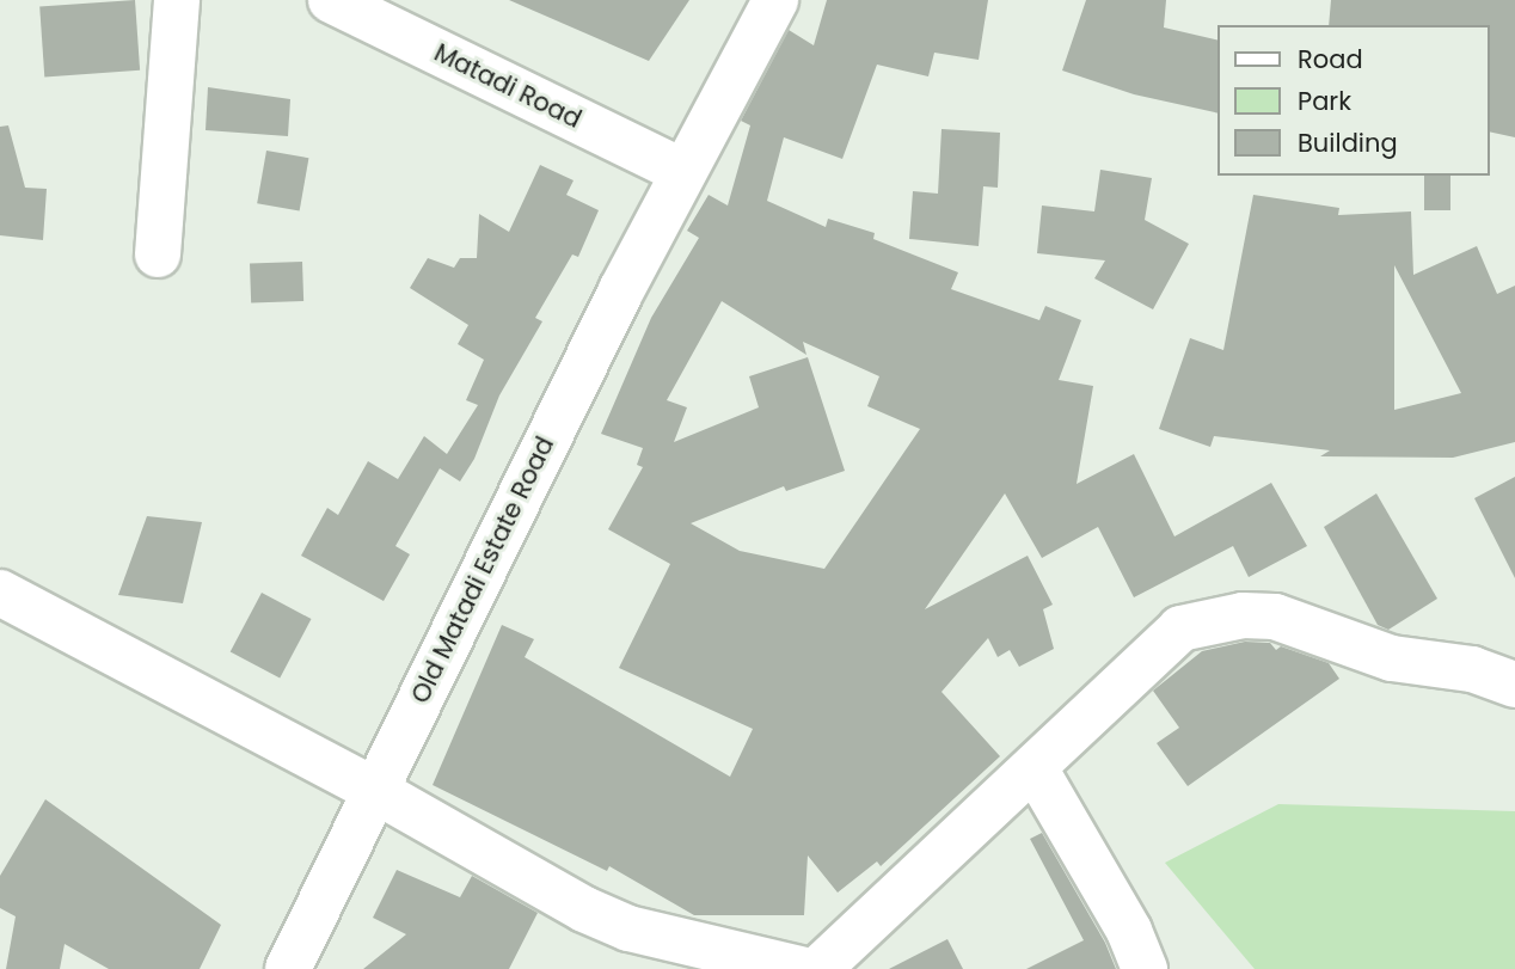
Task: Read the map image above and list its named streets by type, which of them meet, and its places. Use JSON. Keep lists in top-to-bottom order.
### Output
{
  "streets": {
    "street": ["Matadi Road", "Old Matadi Estate Road"]
  },
  "crossings": [
    ["Matadi Road", "Old Matadi Estate Road"]
  ],
  "legend": ["Road", "Park", "Building"]
}
